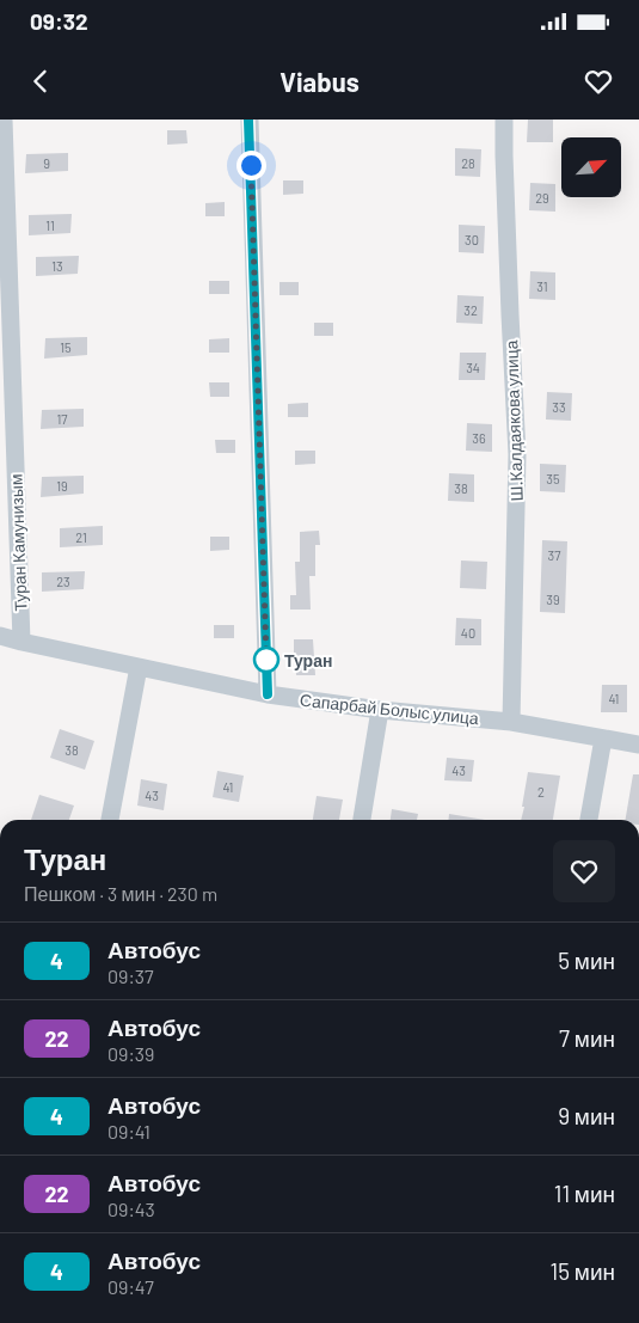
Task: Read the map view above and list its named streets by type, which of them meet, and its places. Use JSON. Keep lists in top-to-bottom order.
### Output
{
  "streets": {
    "street": ["Ш.Калдаякова улица", "Туран Камунизым", "Сапарбай Болыс улица"]
  },
  "crossings": [
    ["Ш.Калдаякова улица", "Сапарбай Болыс улица"],
    ["Туран Камунизым", "Сапарбай Болыс улица"]
  ],
  "places": ["Туран"],
  "lines": ["bus line 4"],
  "house_numbers": [
    "9",
    "28",
    "29",
    "11",
    "30",
    "13",
    "31",
    "32",
    "15",
    "34",
    "33",
    "17",
    "36",
    "35",
    "19",
    "38",
    "21",
    "37",
    "23",
    "39",
    "40",
    "41",
    "38",
    "43",
    "41",
    "2",
    "43"
  ],
  "north": "top right",
  "page": {
    "status": "09:32",
    "header": "Viabus",
    "heading": ["Туран", "Пешком · 3 мин · 230 m"],
    "list": [
      {
        "mark": "4",
        "name": "Автобус",
        "note": "09:37",
        "value": "5 мин"
      },
      {
        "mark": "22",
        "name": "Автобус",
        "note": "09:39",
        "value": "7 мин"
      },
      {
        "mark": "4",
        "name": "Автобус",
        "note": "09:41",
        "value": "9 мин"
      },
      {
        "mark": "22",
        "name": "Автобус",
        "note": "09:43",
        "value": "11 мин"
      },
      {
        "mark": "4",
        "name": "Автобус",
        "note": "09:47",
        "value": "15 мин"
      }
    ]
  }
}
